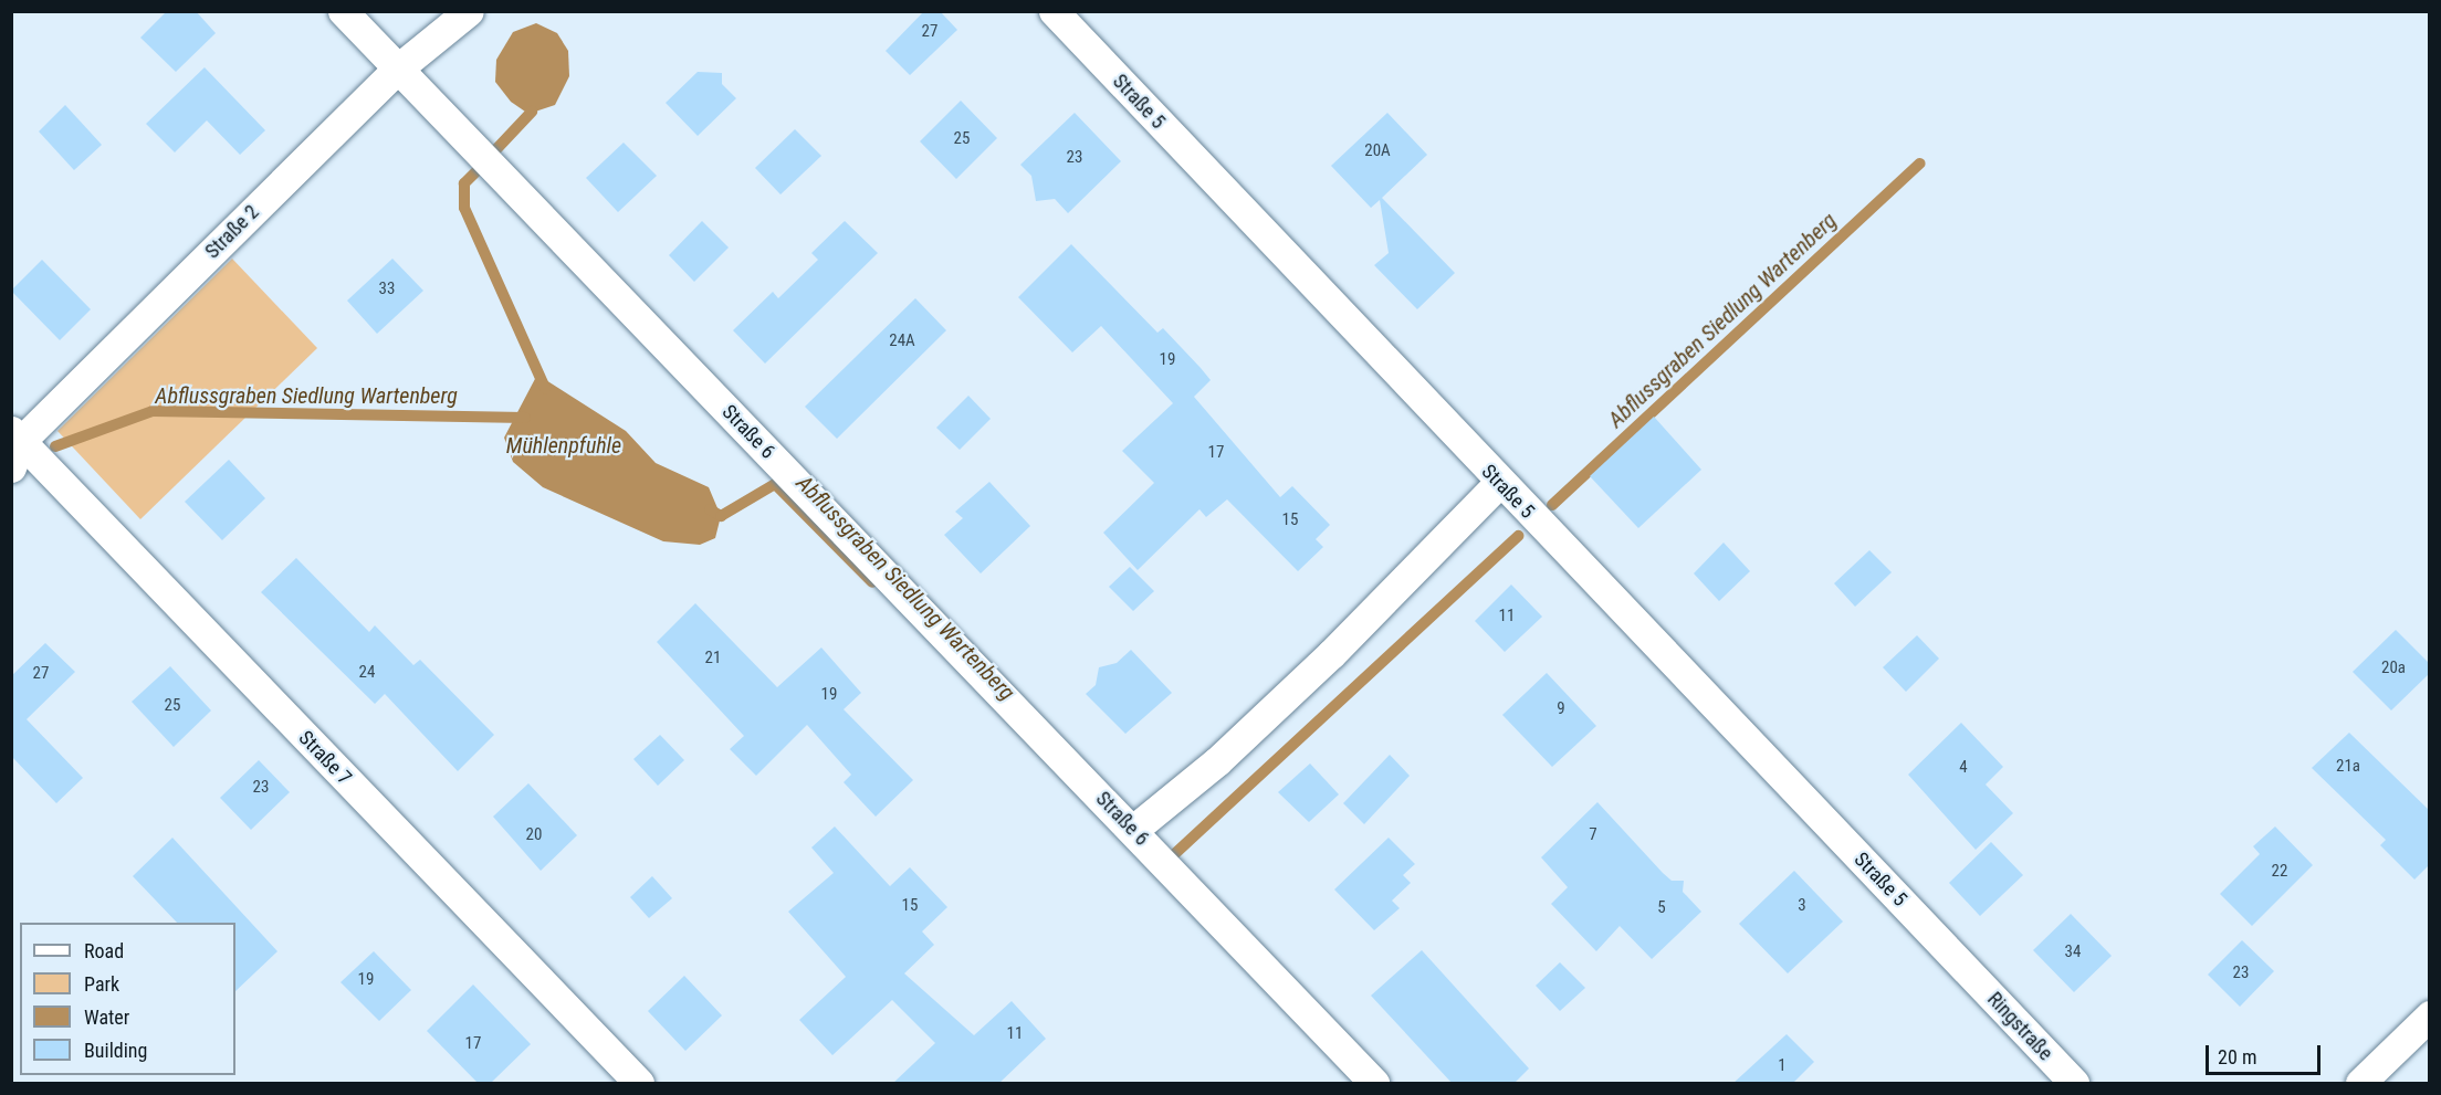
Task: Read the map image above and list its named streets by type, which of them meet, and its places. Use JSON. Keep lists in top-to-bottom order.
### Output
{
  "streets": {
    "street": [
      "Straße 5",
      "Straße 2",
      "Straße 6",
      "Straße 7",
      "Ringstraße"
    ]
  },
  "crossings": [
    ["Straße 5", "Ringstraße"],
    ["Straße 2", "Straße 6"],
    ["Straße 2", "Straße 7"]
  ],
  "water": ["Abflussgraben Siedlung Wartenberg", "Mühlenpfuhle"],
  "house_numbers": [
    "27",
    "25",
    "20A",
    "23",
    "33",
    "24A",
    "19",
    "17",
    "15",
    "11",
    "21",
    "20a",
    "24",
    "27",
    "19",
    "25",
    "9",
    "21a",
    "4",
    "23",
    "20",
    "7",
    "22",
    "15",
    "3",
    "5",
    "34",
    "23",
    "19",
    "11",
    "17",
    "1"
  ],
  "legend": [
    "Road",
    "Park",
    "Water",
    "Building"
  ],
  "scale_bar": "20 m"
}
